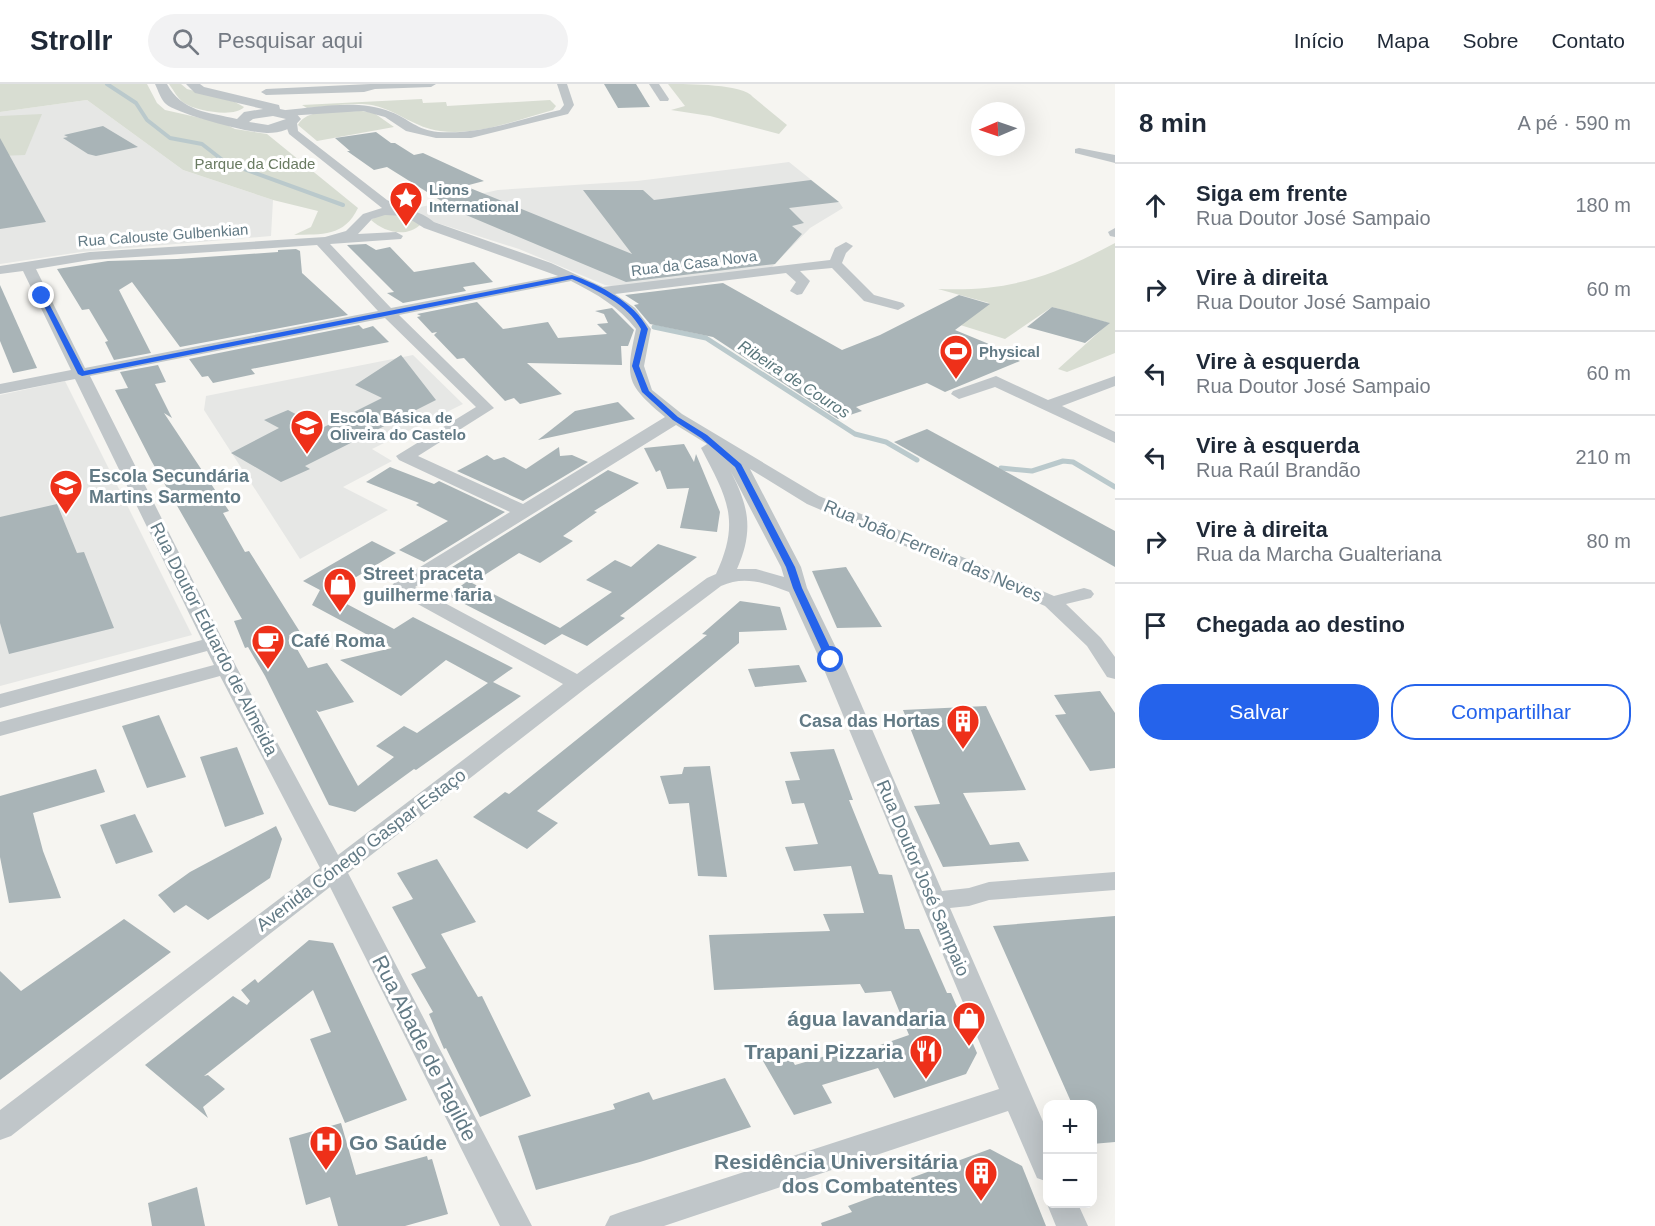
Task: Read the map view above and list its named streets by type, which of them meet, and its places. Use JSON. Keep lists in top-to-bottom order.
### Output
{
  "streets": {
    "street": [
      "Rua Calouste Gulbenkian",
      "Rua da Casa Nova",
      "Rua João Ferreira das Neves",
      "Rua Doutor Eduardo de Almeida",
      "Avenida Cónego Gaspar Estaço",
      "Rua Doutor José Sampaio",
      "Rua Abade de Tagilde"
    ]
  },
  "crossings": [
    ["Rua Calouste Gulbenkian", "Rua Doutor Eduardo de Almeida"],
    ["Rua Calouste Gulbenkian", "Rua Doutor José Sampaio"],
    ["Rua da Casa Nova", "Rua Doutor José Sampaio"],
    ["Rua João Ferreira das Neves", "Rua Doutor José Sampaio"],
    ["Rua Doutor Eduardo de Almeida", "Avenida Cónego Gaspar Estaço"],
    ["Rua Doutor Eduardo de Almeida", "Rua Abade de Tagilde"],
    ["Avenida Cónego Gaspar Estaço", "Rua Doutor José Sampaio"],
    ["Avenida Cónego Gaspar Estaço", "Rua Abade de Tagilde"]
  ],
  "water": ["Ribeira de Couros"],
  "parks": ["Parque da Cidade"],
  "places": {
    "place": ["Lions International"],
    "sports": ["Physical"],
    "school or university": ["Escola Básica de Oliveira do Castelo", "Escola Secundária Martins Sarmento"],
    "shop": ["Street praceta guilherme faria", "água lavandaria"],
    "cafe": ["Café Roma"],
    "building": ["Casa das Hortas", "Residência Universitária dos Combatentes"],
    "restaurant": ["Trapani Pizzaria"],
    "hospital": ["Go Saúde"]
  },
  "north": "left",
  "page": {
    "header": "Strollr",
    "search": "Pesquisar aqui",
    "nav": [
      "Início",
      "Mapa",
      "Sobre",
      "Contato"
    ],
    "heading": ["8 min", "A pé · 590 m"],
    "list": [
      ["Siga em frente", "Rua Doutor José Sampaio", "180 m"],
      ["Vire à direita", "Rua Doutor José Sampaio", "60 m"],
      ["Vire à esquerda", "Rua Doutor José Sampaio", "60 m"],
      ["Vire à esquerda", "Rua Raúl Brandão", "210 m"],
      ["Vire à direita", "Rua da Marcha Gualteriana", "80 m"],
      "Chegada ao destino"
    ],
    "buttons": ["Salvar", "Compartilhar"],
    "map_buttons": ["+", "−"]
  }
}
